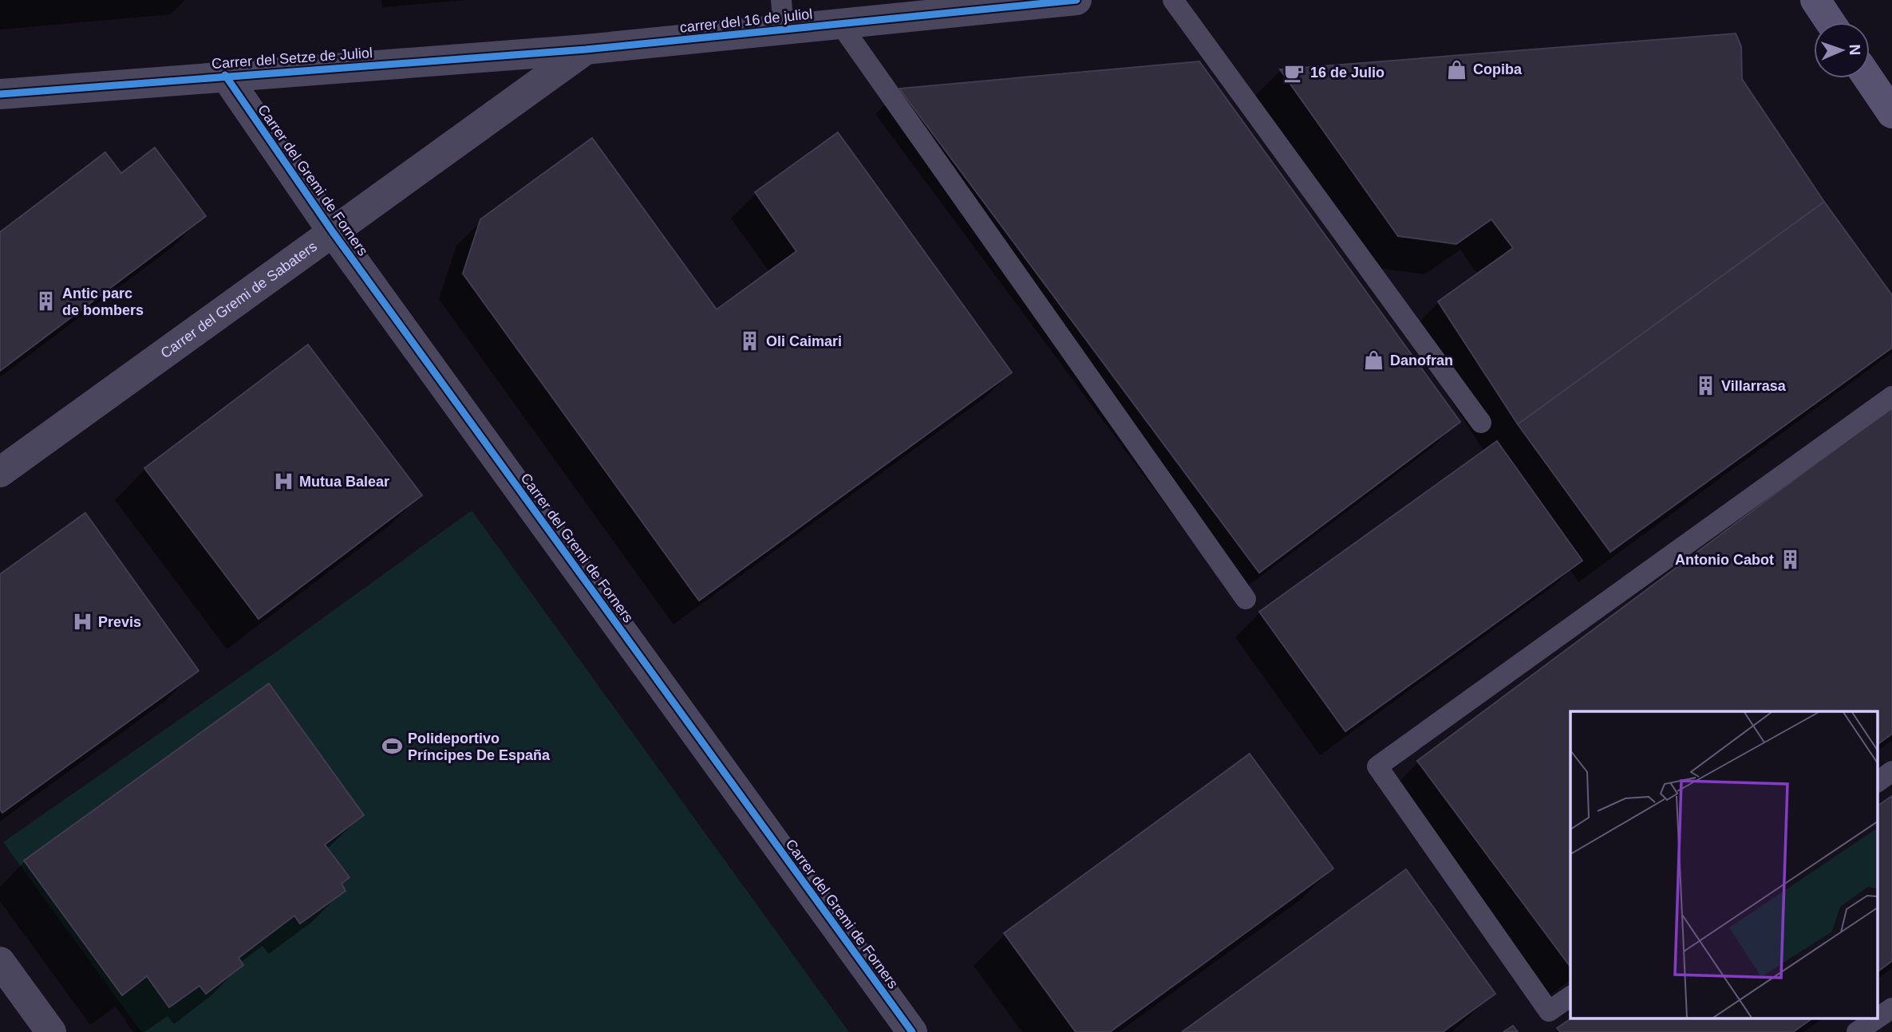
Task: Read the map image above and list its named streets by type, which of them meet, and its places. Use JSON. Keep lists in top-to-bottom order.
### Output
{
  "streets": {
    "street": [
      "carrer del 16 de juliol",
      "Carrer del Setze de Juliol",
      "Carrer del Gremi de Forners",
      "Carrer del Gremi de Sabaters"
    ]
  },
  "crossings": [
    ["carrer del 16 de juliol", "Carrer del Setze de Juliol"],
    ["carrer del 16 de juliol", "Carrer del Gremi de Sabaters"],
    ["Carrer del Setze de Juliol", "Carrer del Gremi de Forners"],
    ["Carrer del Setze de Juliol", "Carrer del Gremi de Sabaters"],
    ["Carrer del Gremi de Forners", "Carrer del Gremi de Sabaters"]
  ],
  "places": {
    "shop": ["Copiba", "Danofran"],
    "cafe": ["16 de Julio"],
    "building": [
      "Antic parc de bombers",
      "Oli Caimari",
      "Villarrasa",
      "Antonio Cabot"
    ],
    "hospital": ["Mutua Balear", "Previs"],
    "sports": ["Polideportivo Príncipes De España"]
  },
  "north": "right"
}
